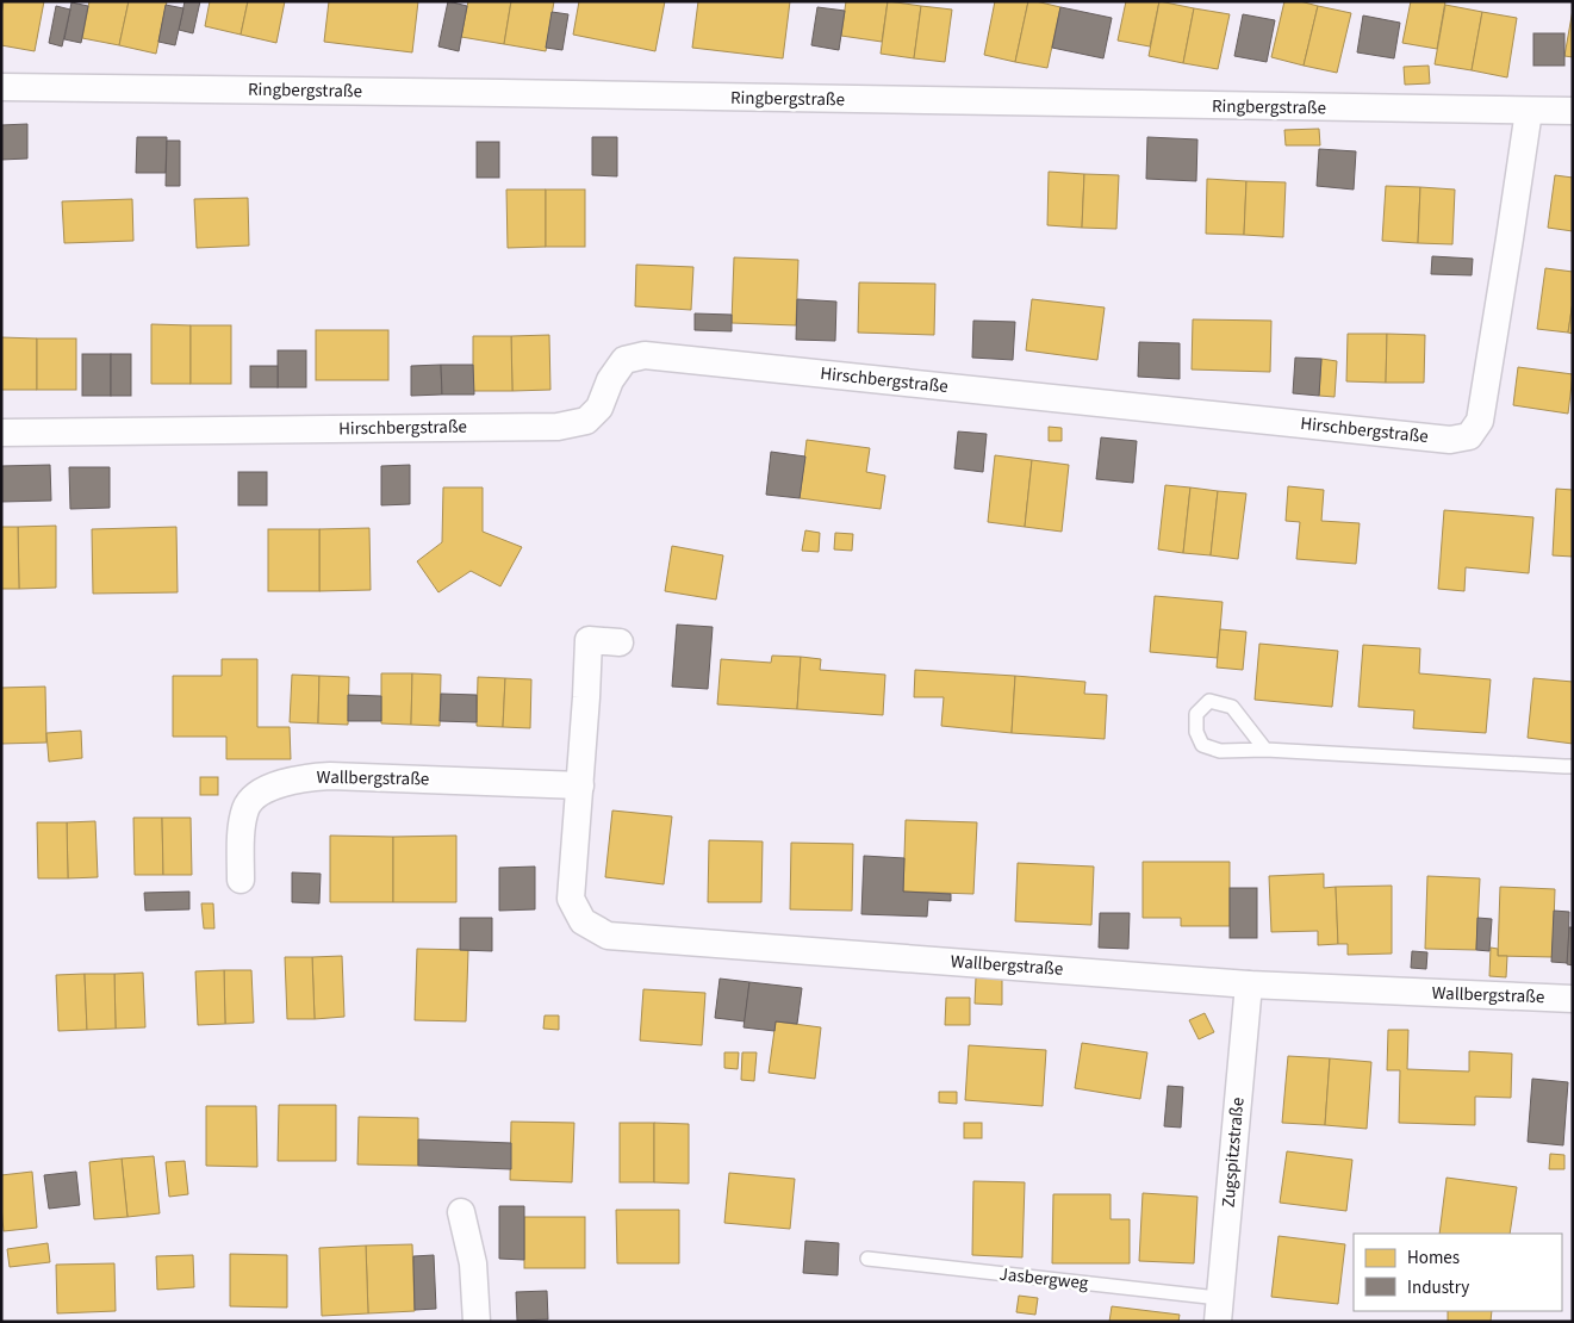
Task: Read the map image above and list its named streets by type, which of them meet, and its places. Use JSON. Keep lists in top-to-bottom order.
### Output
{
  "streets": {
    "street": [
      "Ringbergstraße",
      "Hirschbergstraße",
      "Wallbergstraße",
      "Zugspitzstraße"
    ],
    "lane": ["Jasbergweg"]
  },
  "crossings": [
    ["Ringbergstraße", "Hirschbergstraße"],
    ["Wallbergstraße", "Zugspitzstraße"],
    ["Zugspitzstraße", "Jasbergweg"]
  ],
  "legend": ["Homes", "Industry"]
}
